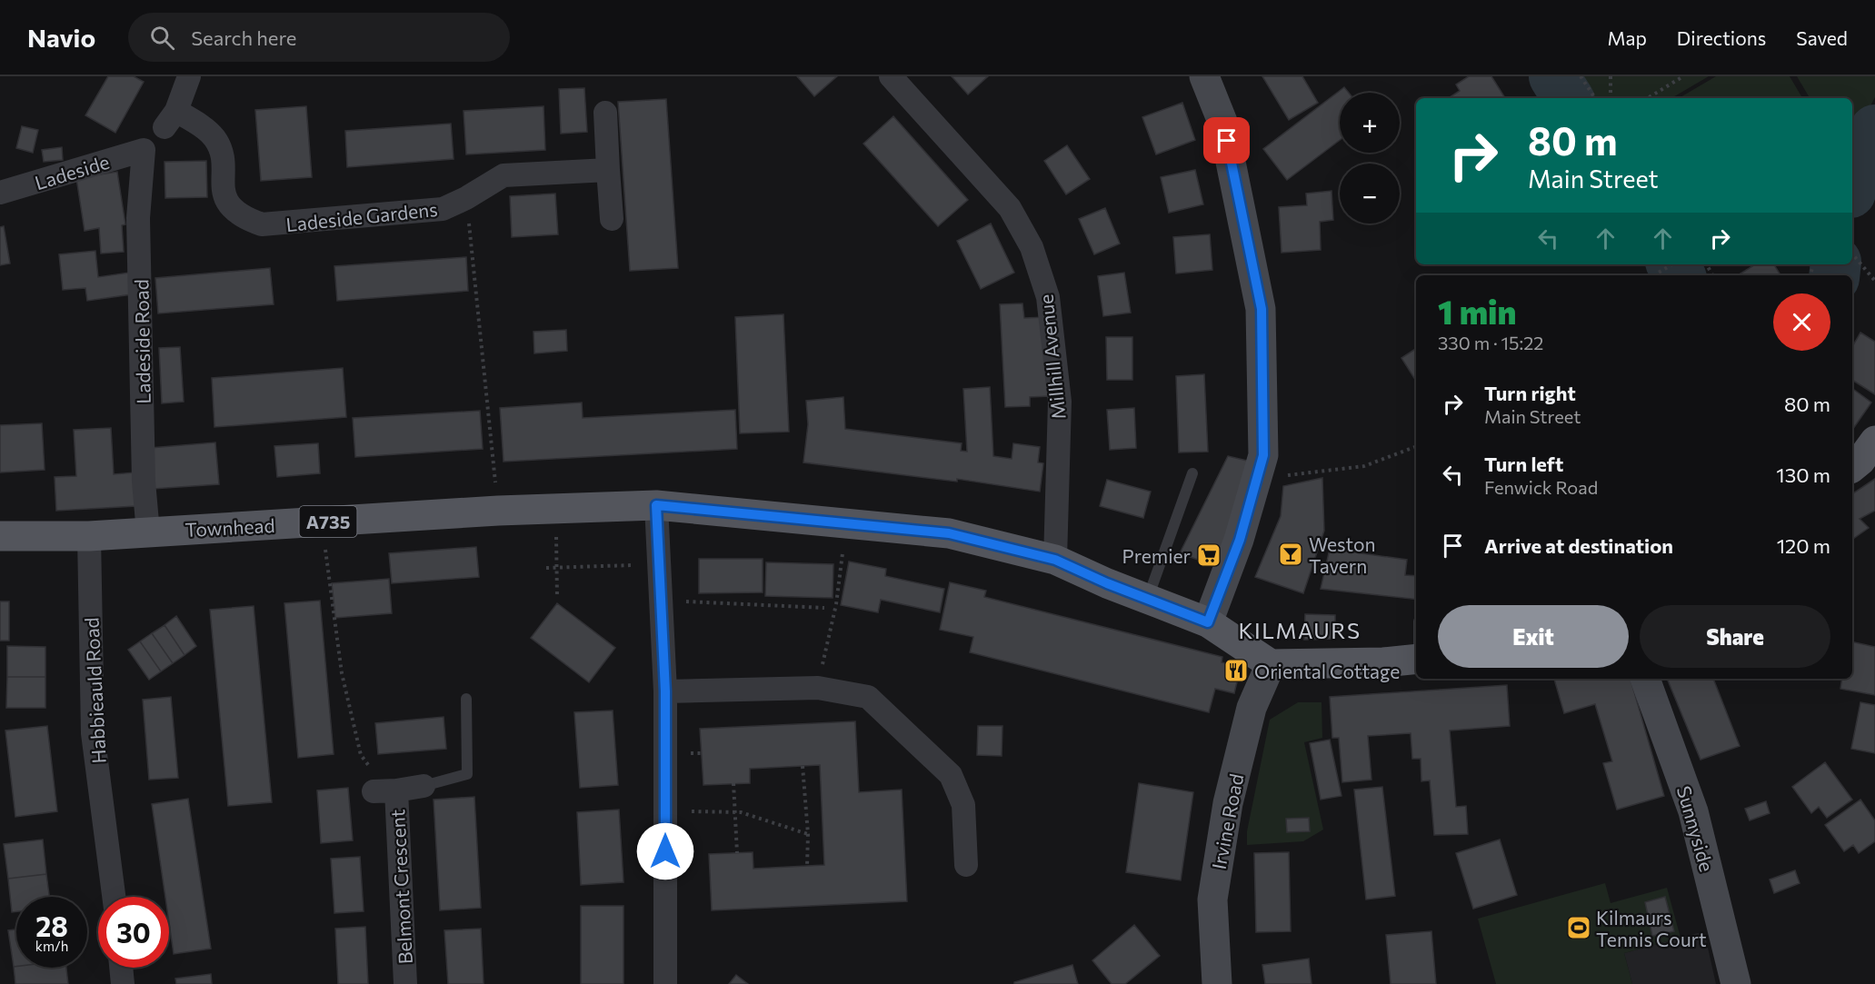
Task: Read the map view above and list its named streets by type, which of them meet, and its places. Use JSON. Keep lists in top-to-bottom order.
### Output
{
  "streets": {
    "main road": [
      "A735",
      "Townhead",
      "Irvine Road",
      "Sunnyside"
    ],
    "street": [
      "Ladeside",
      "Ladeside Gardens",
      "Ladeside Road",
      "Millhill Avenue",
      "Habbieauld Road",
      "Belmont Crescent"
    ]
  },
  "crossings": [
    ["Ladeside", "Ladeside Road"],
    ["Ladeside Road", "Townhead"],
    ["Millhill Avenue", "A735"],
    ["A735", "Townhead"],
    ["A735", "Irvine Road"],
    ["Townhead", "Habbieauld Road"]
  ],
  "districts": ["KILMAURS"],
  "places": {
    "bar": ["Weston Tavern"],
    "supermarket": ["Premier"],
    "restaurant": ["Oriental Cottage"],
    "sports": ["Kilmaurs Tennis Court"]
  },
  "page": {
    "header": "Navio",
    "search": "Search here",
    "nav": ["Map", "Directions", "Saved"],
    "map_buttons": ["+", "−"],
    "turn": ["80 m", "Main Street"],
    "heading": ["1 min", "330 m · 15:22"],
    "list": [
      {
        "name": "Turn right",
        "note": "Main Street",
        "value": "80 m"
      },
      {
        "name": "Turn left",
        "note": "Fenwick Road",
        "value": "130 m"
      },
      {
        "name": "Arrive at destination",
        "value": "120 m"
      }
    ],
    "buttons": ["Exit", "Share"],
    "speed": "28 km/h",
    "limit": "30"
  }
}
